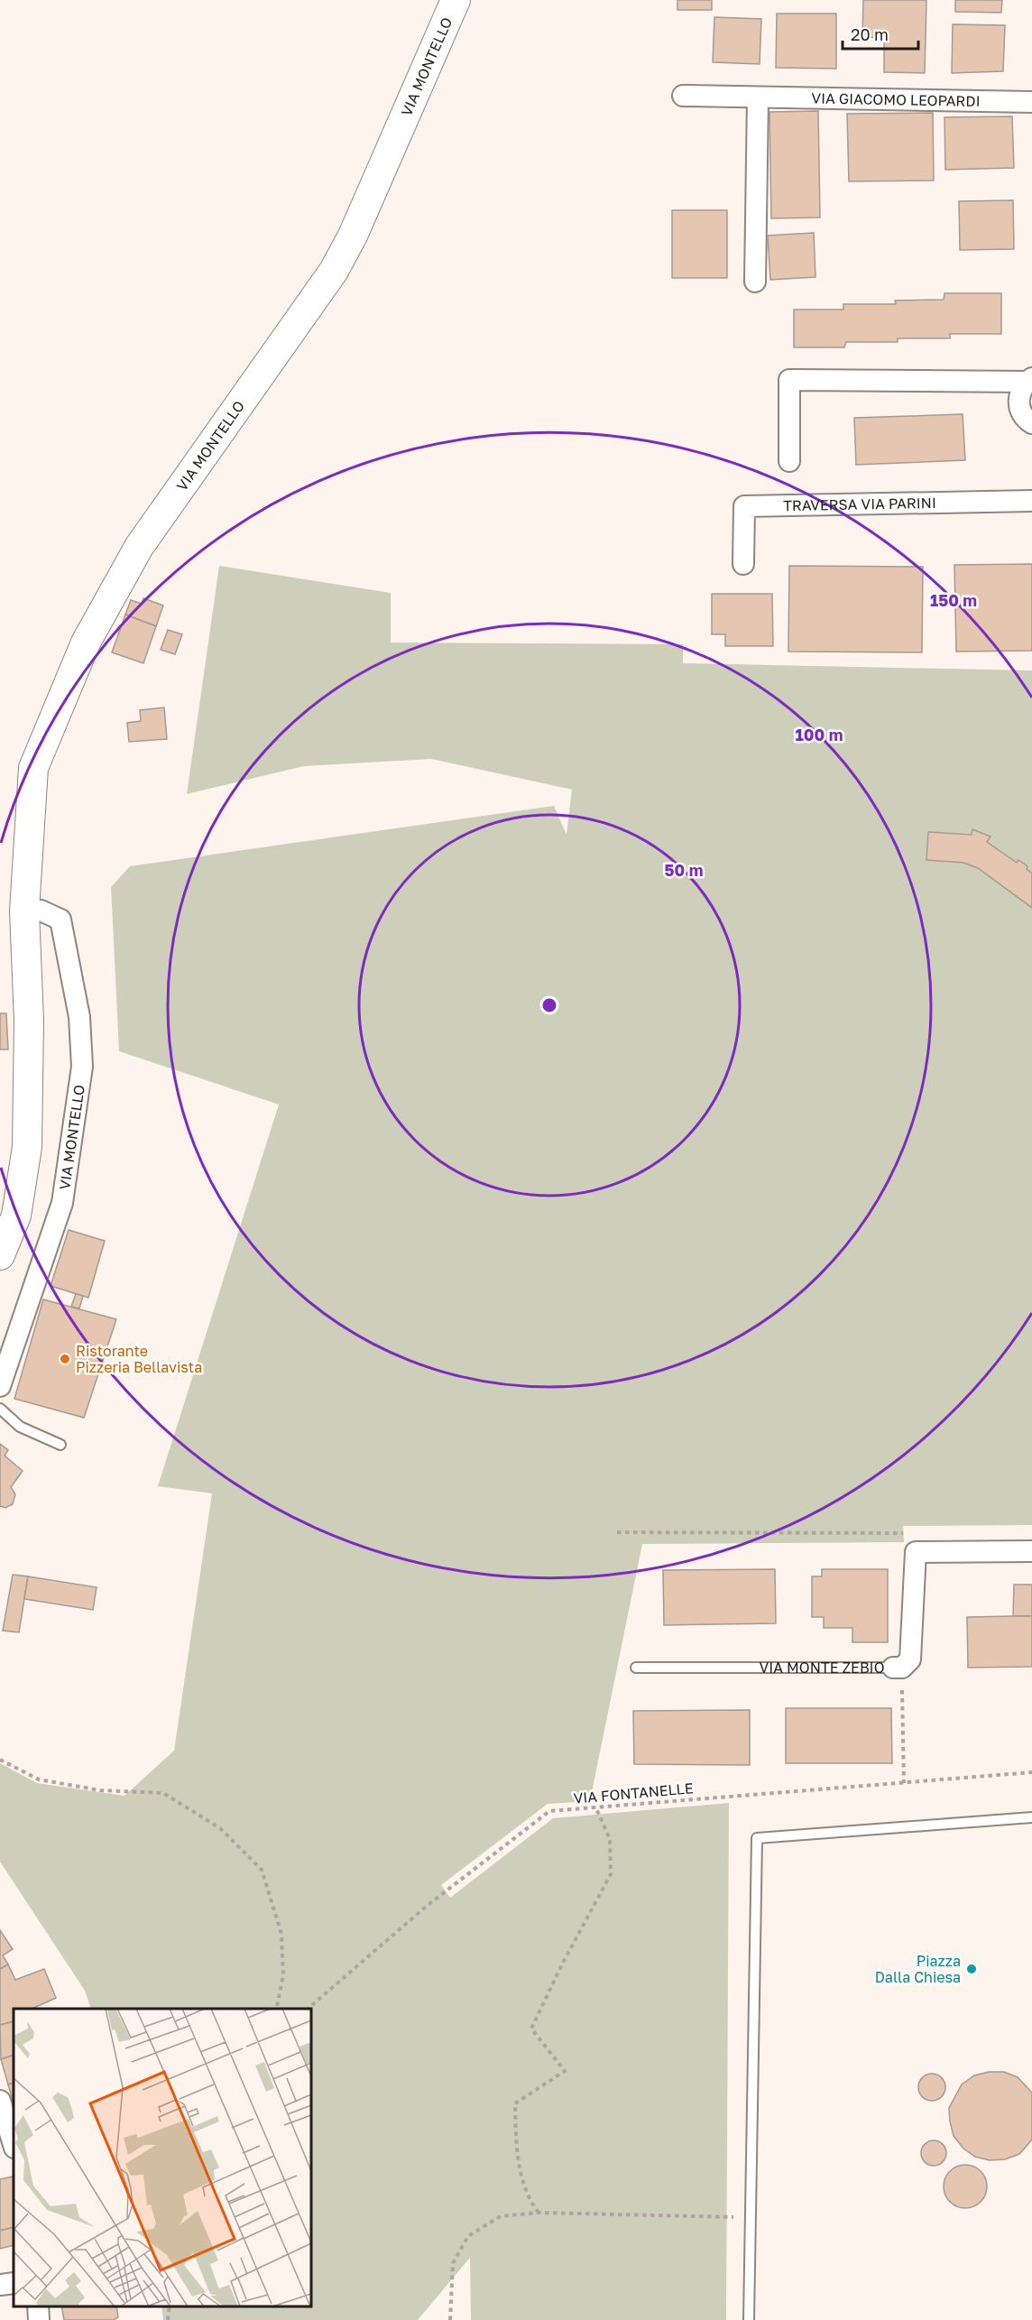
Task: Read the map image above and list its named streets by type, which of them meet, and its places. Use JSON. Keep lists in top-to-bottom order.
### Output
{
  "streets": {
    "main road": ["VIA MONTELLO"],
    "street": ["VIA GIACOMO LEOPARDI", "TRAVERSA VIA PARINI", "VIA MONTE ZEBIO"],
    "path": ["VIA FONTANELLE"]
  },
  "places": ["Ristorante Pizzeria Bellavista", "Piazza Dalla Chiesa"],
  "scale_bar": "20 m",
  "rings": ["150 m", "100 m", "50 m"]
}
